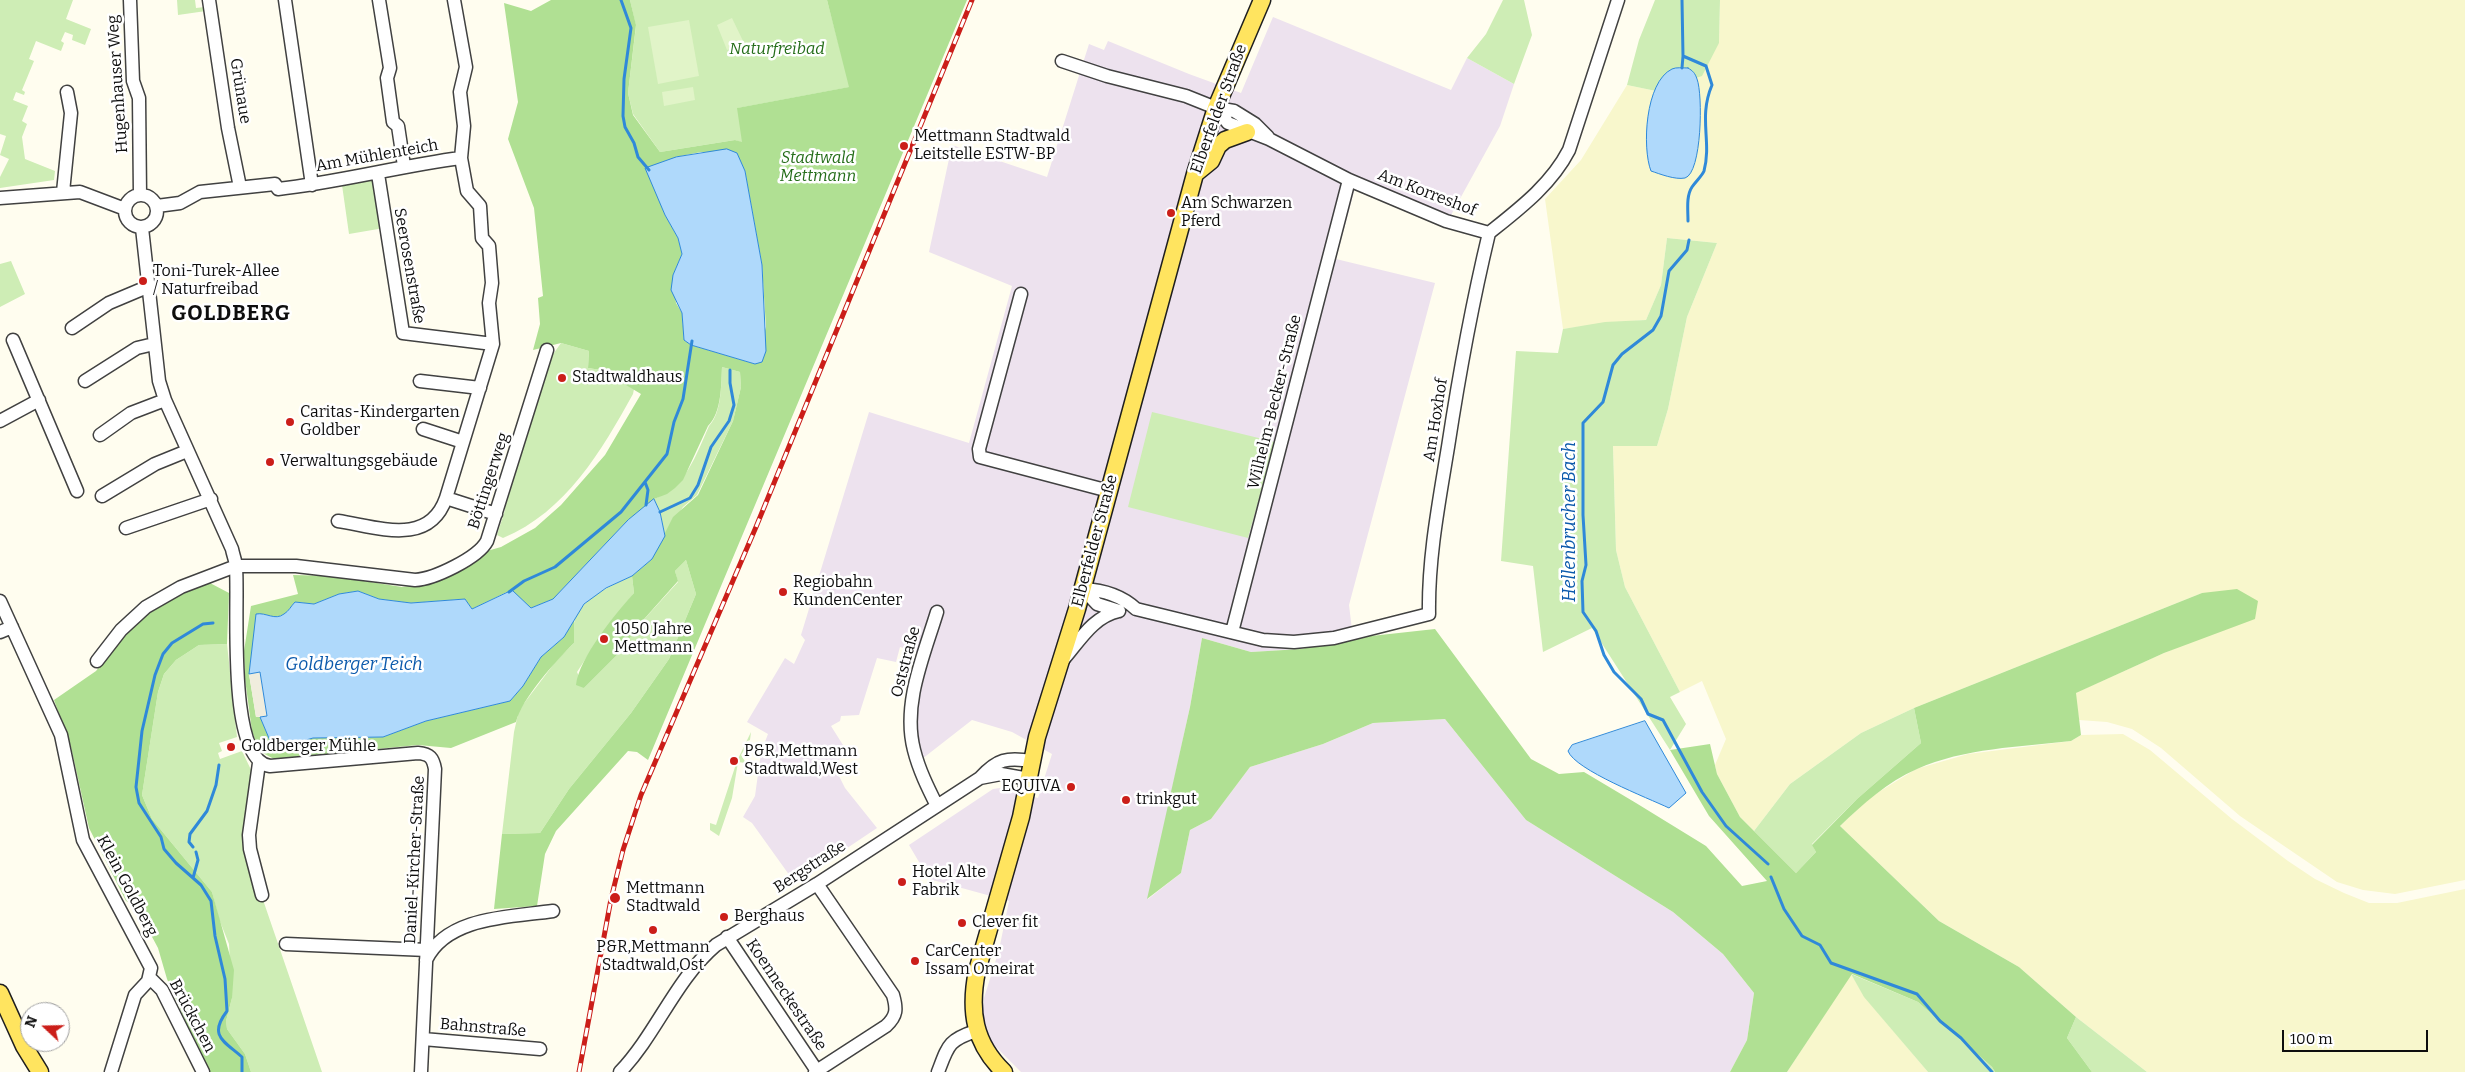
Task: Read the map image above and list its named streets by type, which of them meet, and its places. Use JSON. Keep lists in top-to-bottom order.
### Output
{
  "streets": {
    "main road": ["Elberfelder Straße"],
    "street": [
      "Hugenhauser Weg",
      "Grünaue",
      "Am Mühlenteich",
      "Am Korreshof",
      "Seerosenstraße",
      "Wilhelm-Becker-Straße",
      "Am Hoxhof",
      "Böttingerweg",
      "Oststraße",
      "Daniel-Kircher-Straße",
      "Bergstraße",
      "Klein Goldberg",
      "Koenneckestraße",
      "Brückchen",
      "Bahnstraße"
    ]
  },
  "crossings": [
    ["Hugenhauser Weg", "Am Mühlenteich"],
    ["Grünaue", "Am Mühlenteich"],
    ["Elberfelder Straße", "Am Korreshof"],
    ["Elberfelder Straße", "Bergstraße"],
    ["Am Mühlenteich", "Seerosenstraße"],
    ["Am Korreshof", "Wilhelm-Becker-Straße"],
    ["Am Korreshof", "Am Hoxhof"],
    ["Wilhelm-Becker-Straße", "Am Hoxhof"],
    ["Oststraße", "Bergstraße"],
    ["Daniel-Kircher-Straße", "Bahnstraße"],
    ["Bergstraße", "Koenneckestraße"],
    ["Klein Goldberg", "Brückchen"]
  ],
  "districts": ["GOLDBERG"],
  "water": ["Hellenbrucher Bach", "Goldberger Teich"],
  "parks": ["Naturfreibad", "Stadtwald Mettmann"],
  "places": [
    "Mettmann Stadtwald Leitstelle ESTW-BP",
    "Am Schwarzen Pferd",
    "Toni-Turek-Allee / Naturfreibad",
    "Stadtwaldhaus",
    "Caritas-Kindergarten Goldber",
    "Verwaltungsgebäude",
    "Regiobahn KundenCenter",
    "1050 Jahre Mettmann",
    "Goldberger Mühle",
    "P&R,Mettmann Stadtwald,West",
    "EQUIVA",
    "trinkgut",
    "Hotel Alte Fabrik",
    "Mettmann Stadtwald",
    "Berghaus",
    "Clever fit",
    "P&R,Mettmann Stadtwald,Ost",
    "CarCenter Issam Omeirat"
  ],
  "scale_bar": "100 m",
  "north": "left"
}
